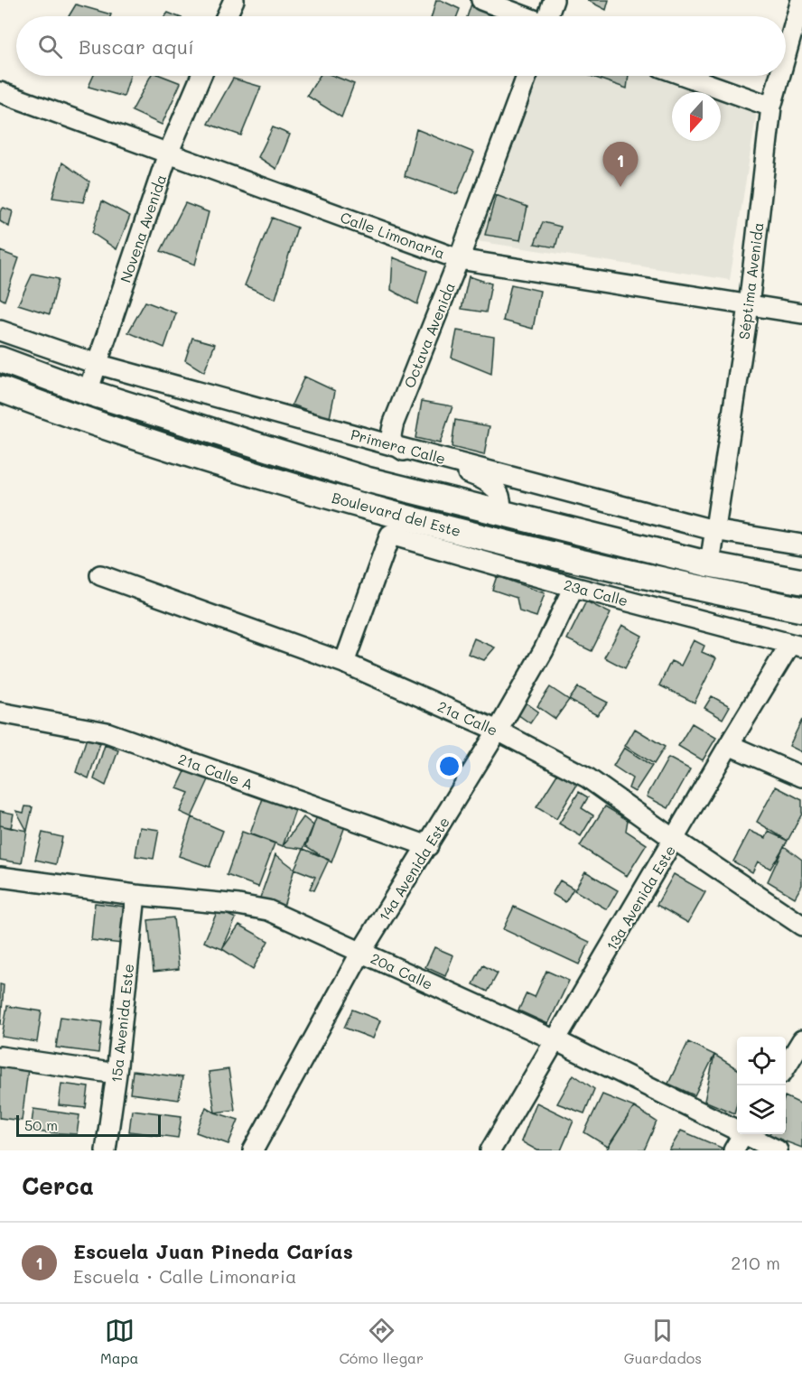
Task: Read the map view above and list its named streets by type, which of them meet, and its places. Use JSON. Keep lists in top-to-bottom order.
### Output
{
  "streets": {
    "main road": ["Boulevard del Este"],
    "street": [
      "Novena Avenida",
      "Calle Limonaria",
      "Séptima Avenida",
      "Octava Avenida",
      "Primera Calle",
      "23a Calle",
      "21a Calle",
      "21a Calle A",
      "14a Avenida Este",
      "13a Avenida Este",
      "20a Calle",
      "15a Avenida Este"
    ]
  },
  "crossings": [
    ["Novena Avenida", "Calle Limonaria"],
    ["Novena Avenida", "Primera Calle"],
    ["Calle Limonaria", "Séptima Avenida"],
    ["Calle Limonaria", "Octava Avenida"],
    ["Séptima Avenida", "Primera Calle"],
    ["Octava Avenida", "Primera Calle"],
    ["23a Calle", "21a Calle"],
    ["23a Calle", "14a Avenida Este"],
    ["23a Calle", "13a Avenida Este"],
    ["21a Calle", "14a Avenida Este"],
    ["21a Calle", "13a Avenida Este"],
    ["21a Calle A", "14a Avenida Este"],
    ["14a Avenida Este", "20a Calle"],
    ["13a Avenida Este", "20a Calle"],
    ["20a Calle", "15a Avenida Este"]
  ],
  "scale_bar": "50 m",
  "north": "bottom",
  "page": {
    "search": "Buscar aquí",
    "pins": "1",
    "scale": "50 m",
    "heading": "Cerca",
    "list": [
      {
        "mark": "1",
        "name": "Escuela Juan Pineda Carías",
        "note": "Escuela · Calle Limonaria",
        "value": "210 m"
      }
    ],
    "nav": ["Mapa", "Cómo llegar", "Guardados"]
  }
}
